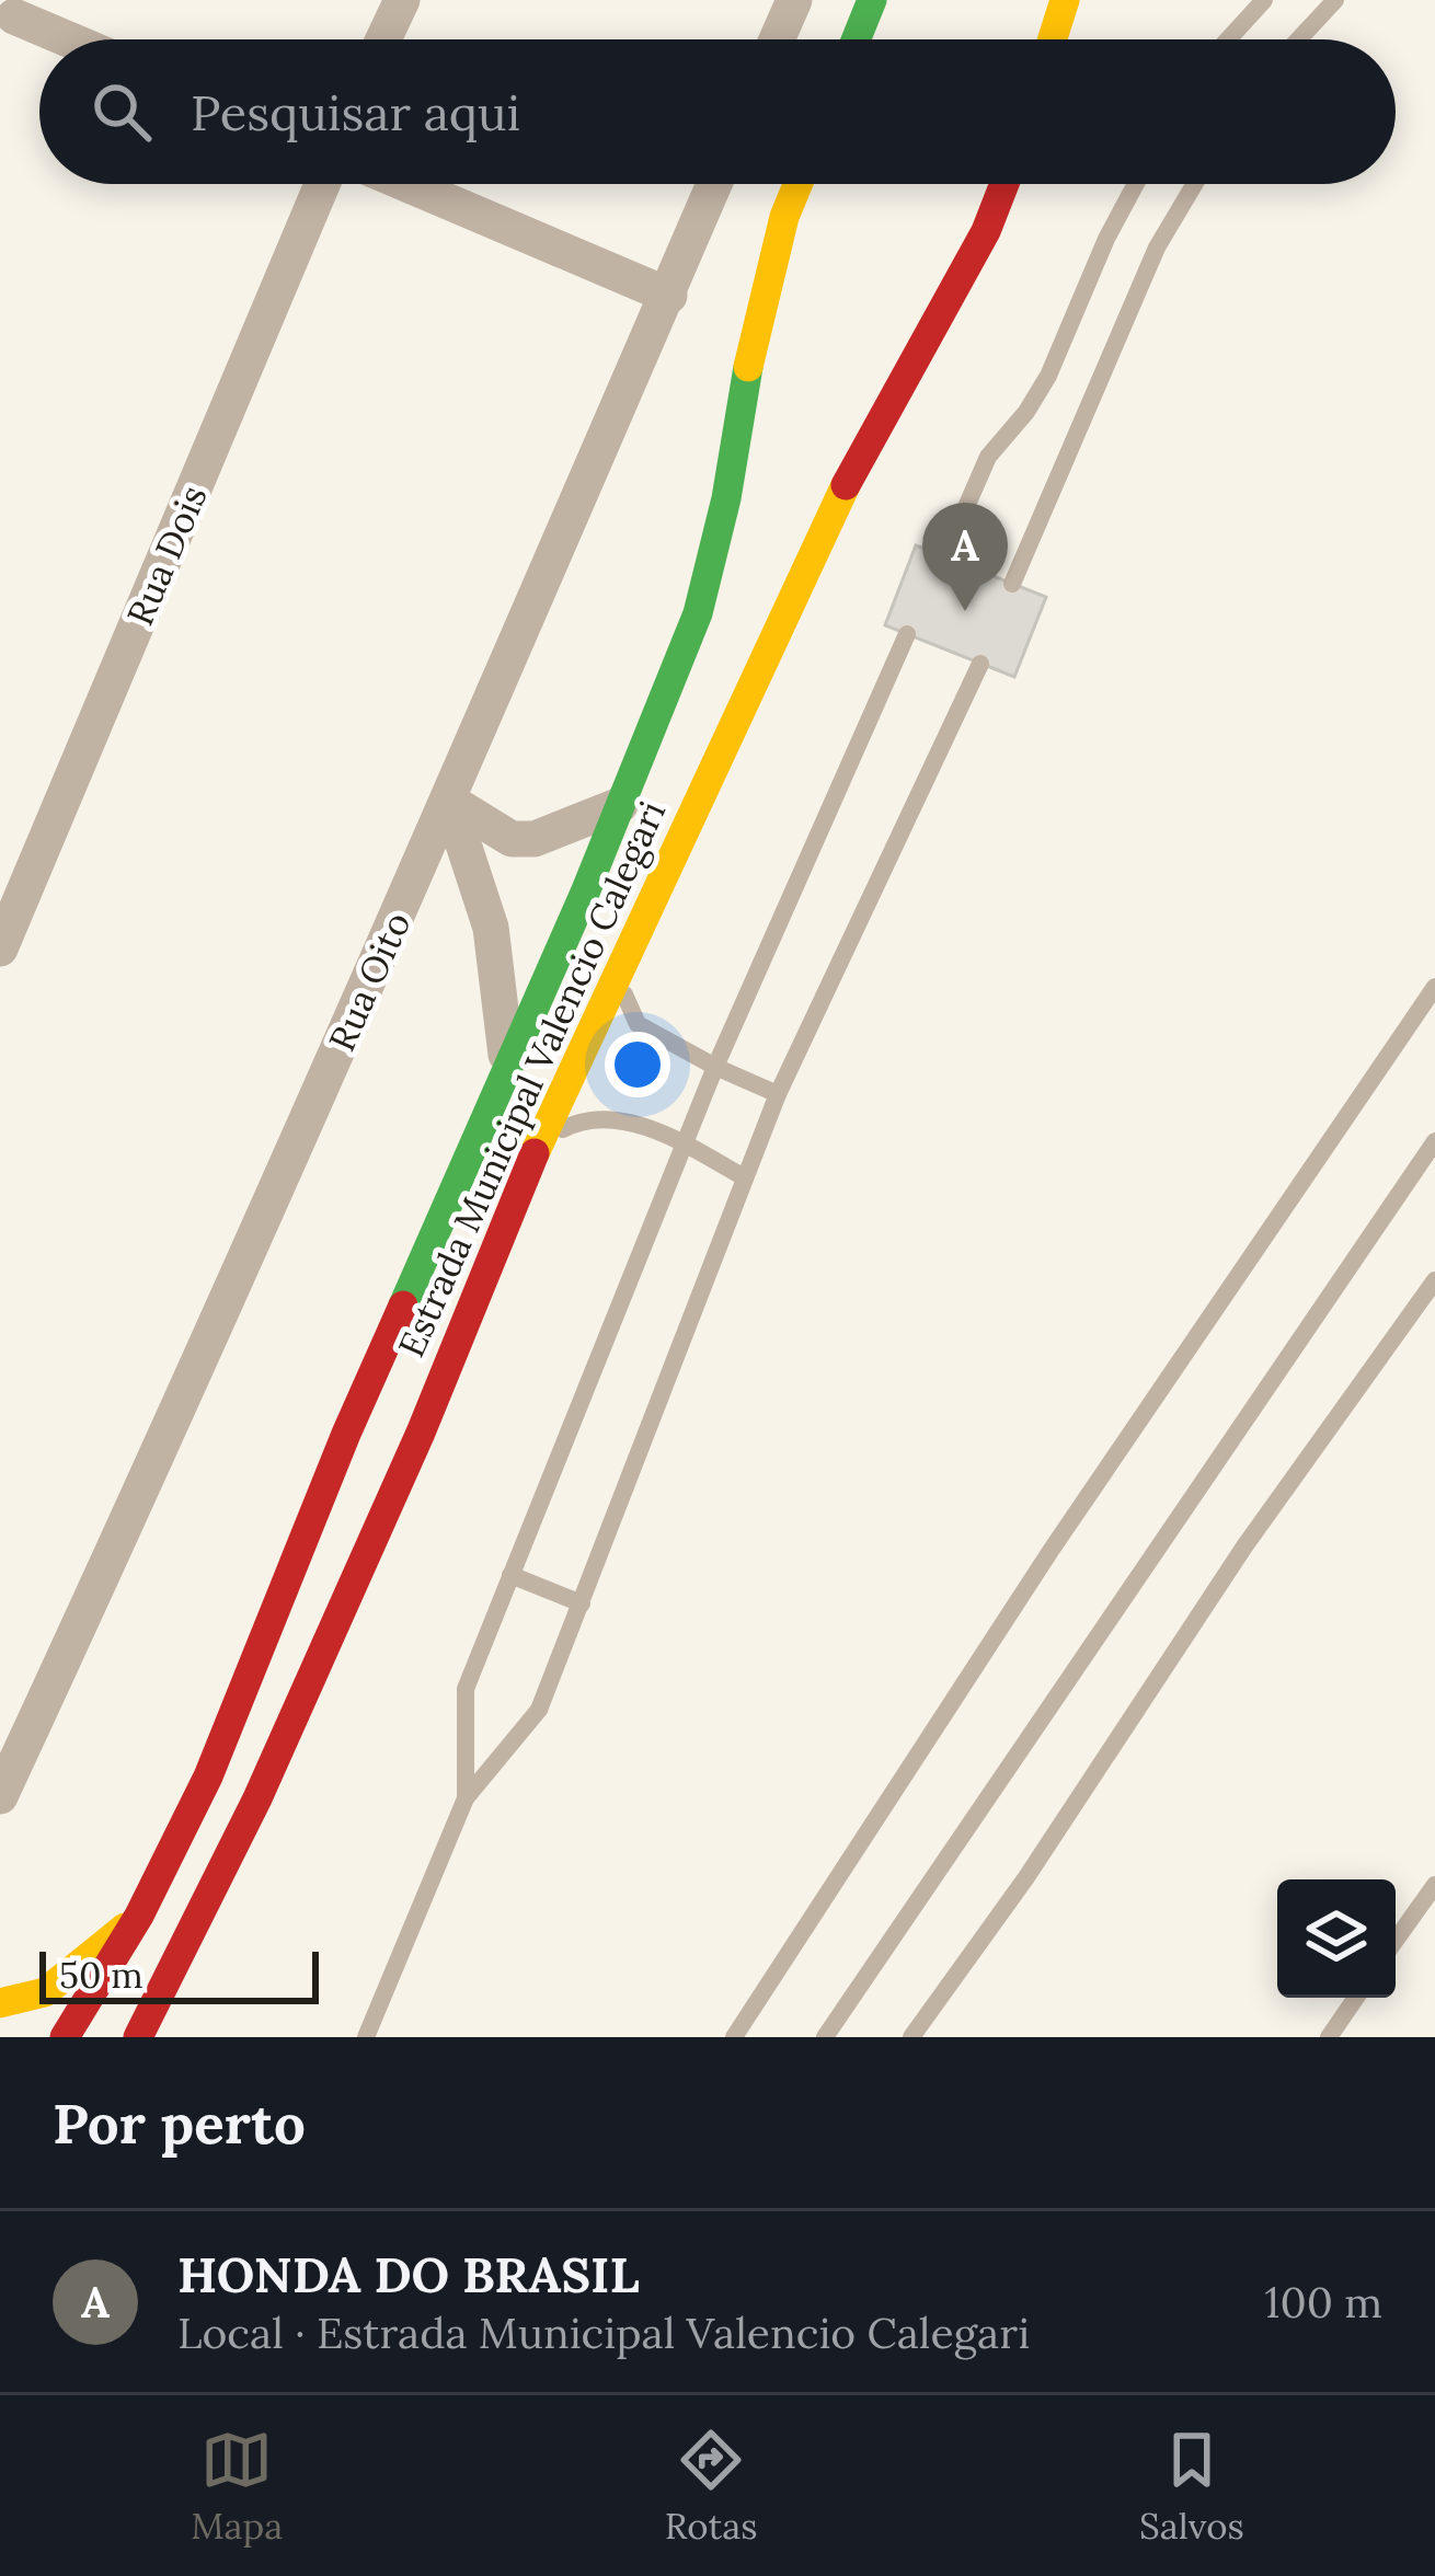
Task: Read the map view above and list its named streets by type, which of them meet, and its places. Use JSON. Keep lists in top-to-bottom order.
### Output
{
  "streets": {
    "main road": ["Estrada Municipal Valencio Calegari"],
    "street": ["Rua Dois", "Rua Oito"]
  },
  "scale_bar": "50 m",
  "page": {
    "search": "Pesquisar aqui",
    "pins": "A",
    "scale": "50 m",
    "heading": "Por perto",
    "list": [
      {
        "mark": "A",
        "name": "HONDA DO BRASIL",
        "note": "Local · Estrada Municipal Valencio Calegari",
        "value": "100 m"
      }
    ],
    "nav": ["Mapa", "Rotas", "Salvos"]
  }
}
